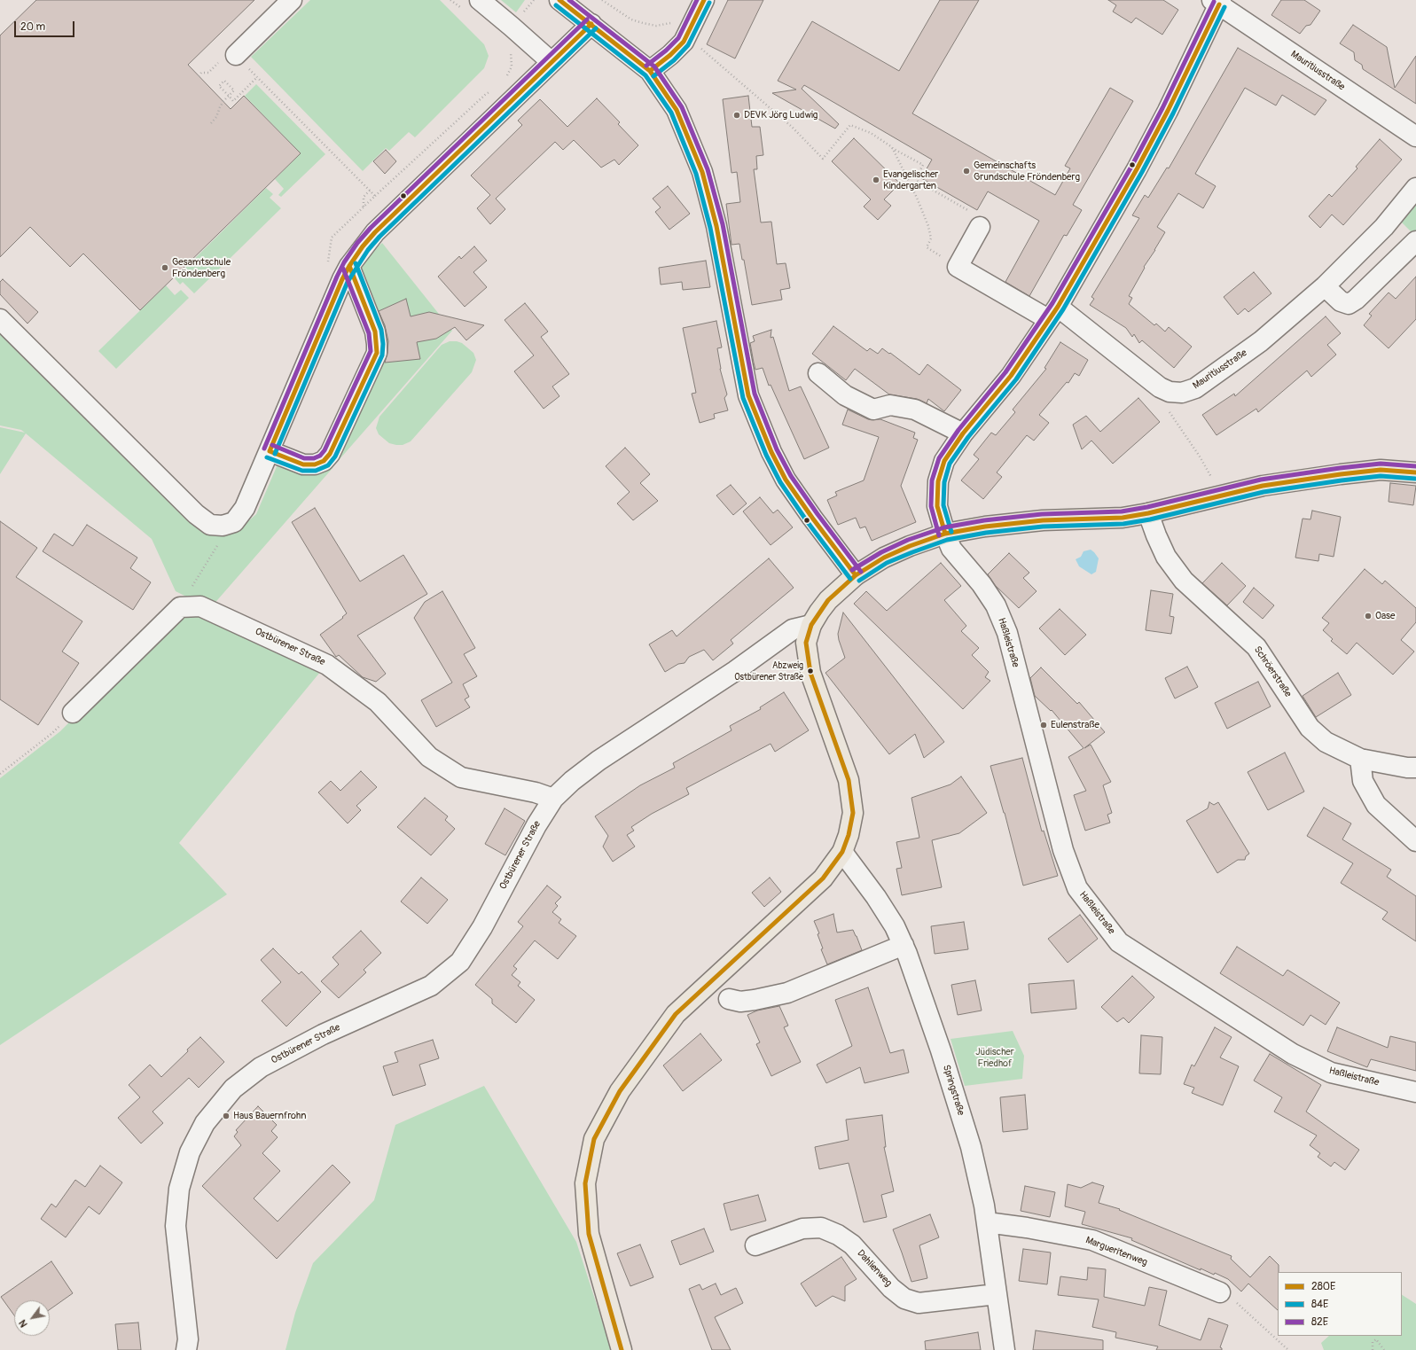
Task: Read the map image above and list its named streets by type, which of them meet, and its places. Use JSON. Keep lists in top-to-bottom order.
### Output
{
  "streets": {
    "street": [
      "Mauritiusstraße",
      "Haßleistraße",
      "Ostbürener Straße",
      "Schröerstraße",
      "Springstraße",
      "Margueritenweg",
      "Dahlienweg"
    ]
  },
  "crossings": [
    ["Mauritiusstraße", "Haßleistraße"],
    ["Springstraße", "Margueritenweg"],
    ["Springstraße", "Dahlienweg"]
  ],
  "parks": ["Jüdischer Friedhof"],
  "places": [
    "DEVK Jörg Ludwig",
    "Gemeinschafts Grundschule Fröndenberg",
    "Evangelischer Kindergarten",
    "Gesamtschule Fröndenberg",
    "Oase",
    "Abzweig Ostbürener Straße",
    "Eulenstraße",
    "Haus Bauernfrohn"
  ],
  "lines": ["transit line 280E", "transit line 82E", "transit line 84E"],
  "legend": ["280E", "84E", "82E"],
  "scale_bar": "20 m",
  "north": "bottom left"
}
